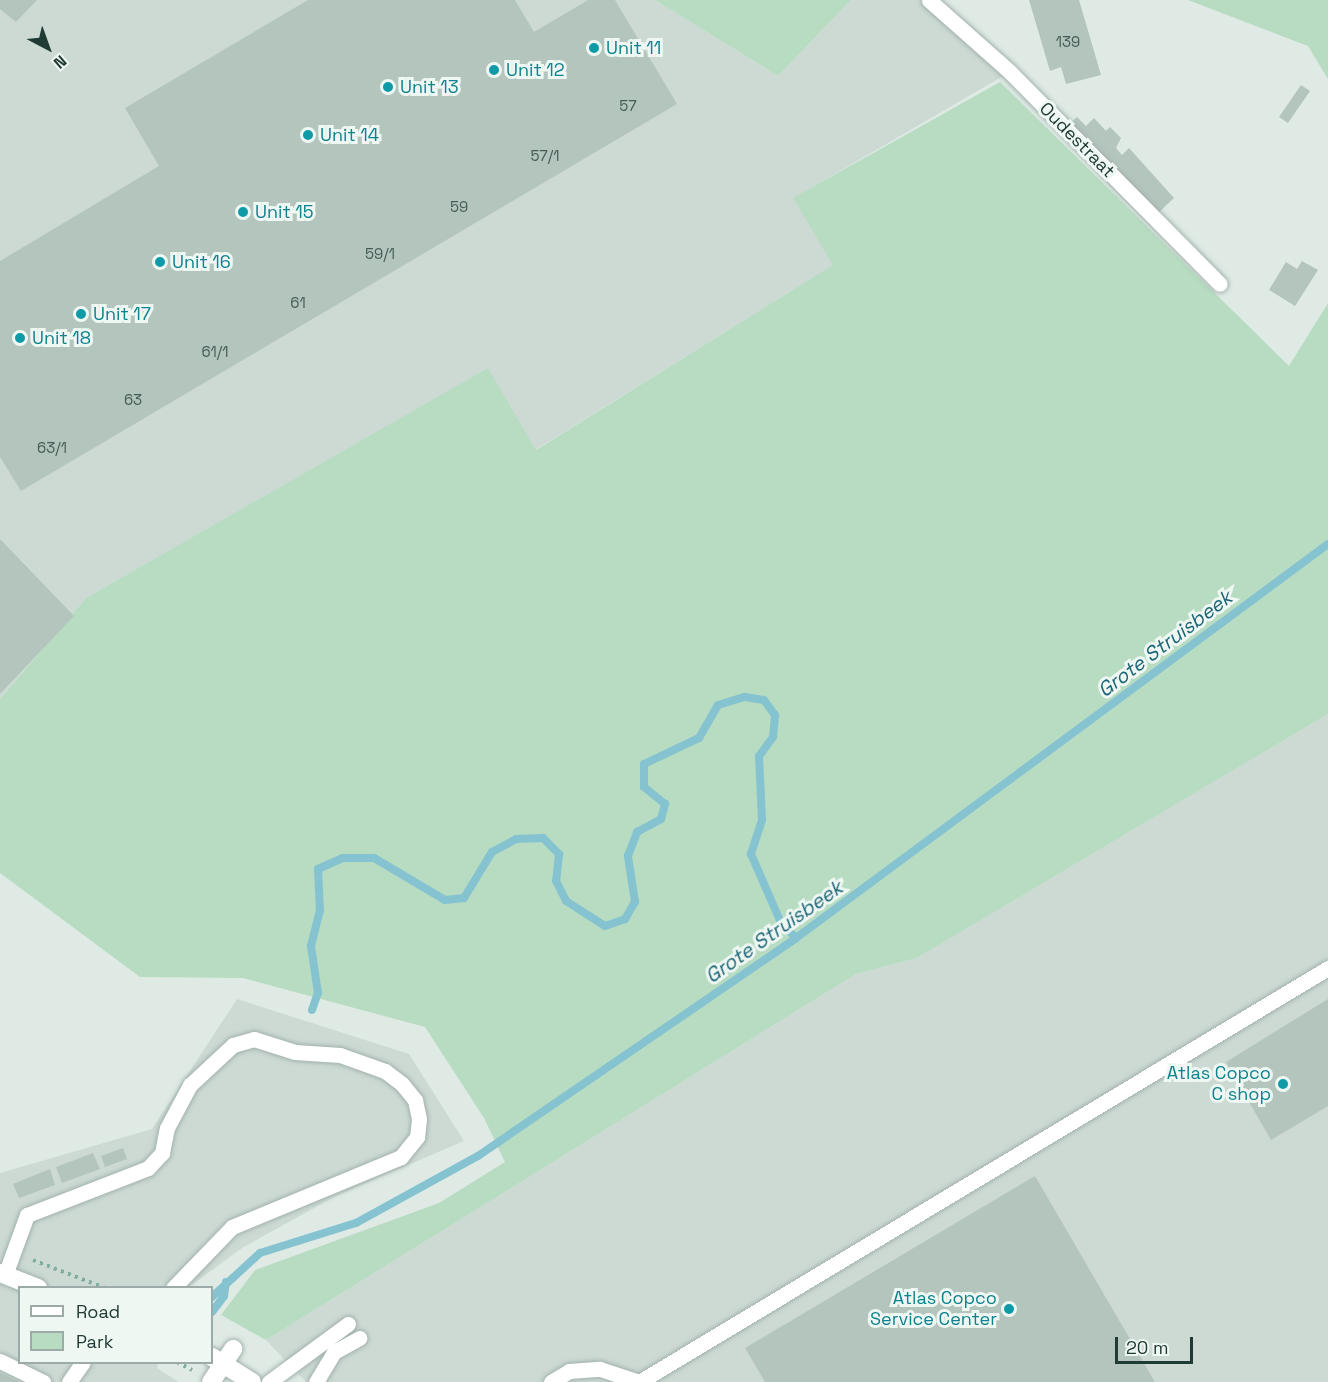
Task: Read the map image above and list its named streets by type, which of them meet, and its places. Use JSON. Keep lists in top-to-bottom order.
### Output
{
  "streets": {
    "lane": ["Oudestraat"]
  },
  "water": ["Grote Struisbeek"],
  "places": [
    "Unit 11",
    "Unit 12",
    "Unit 13",
    "Unit 14",
    "Unit 15",
    "Unit 16",
    "Unit 17",
    "Unit 18",
    "Atlas Copco C shop",
    "Atlas Copco Service Center"
  ],
  "house_numbers": [
    "139",
    "57",
    "57/1",
    "59",
    "59/1",
    "61",
    "61/1",
    "63",
    "63/1"
  ],
  "legend": ["Road", "Park"],
  "scale_bar": "20 m",
  "north": "bottom right"
}
